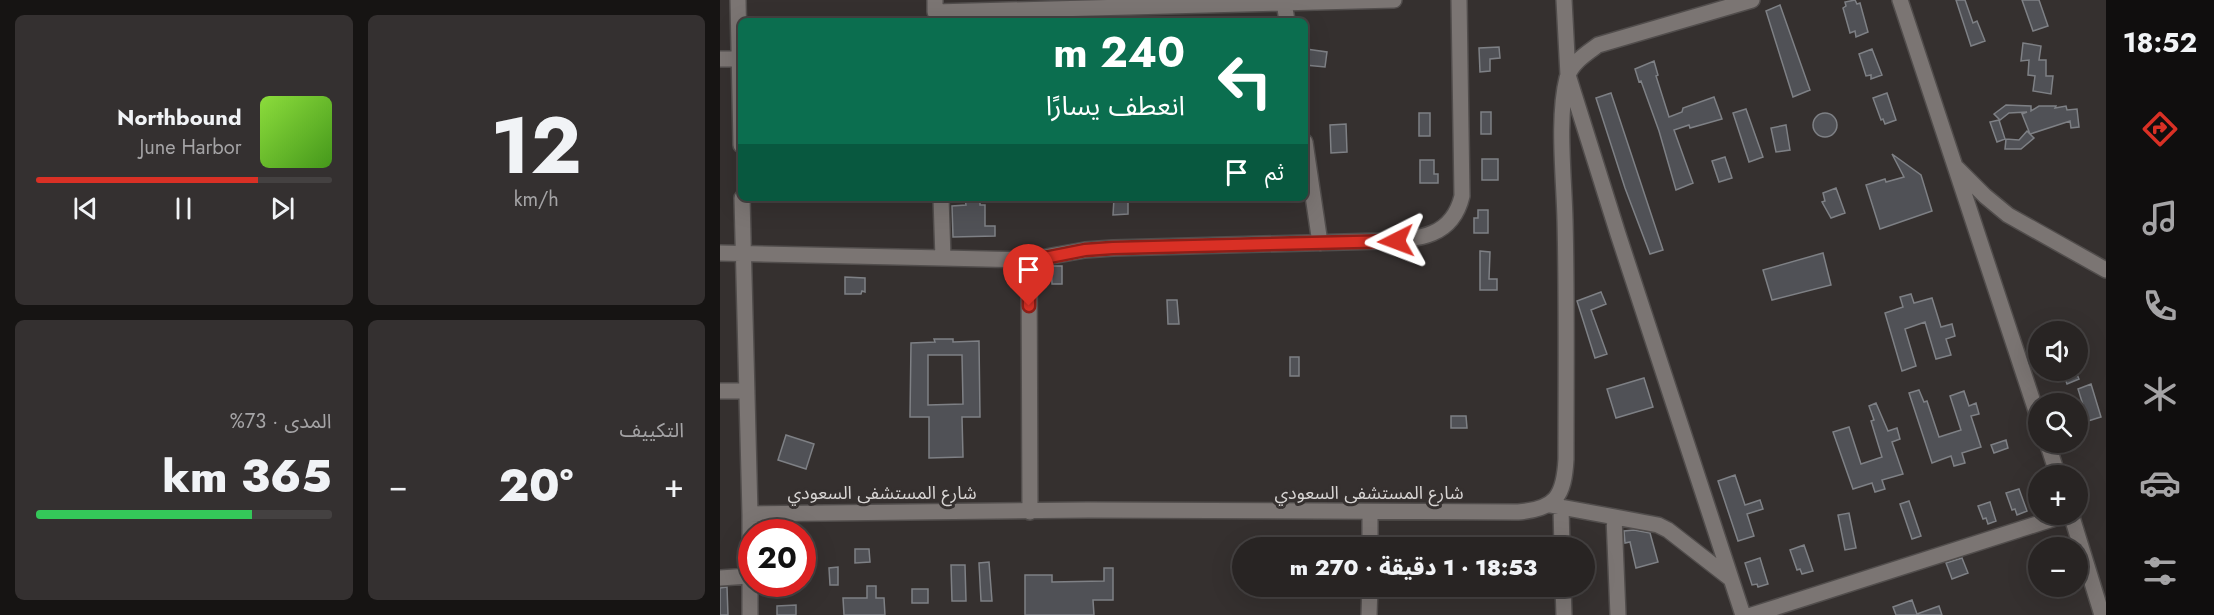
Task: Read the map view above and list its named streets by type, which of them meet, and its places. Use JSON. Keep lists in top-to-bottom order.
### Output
{
  "streets": {
    "street": ["شارع المستشفى السعودي"]
  },
  "page": {
    "tabs": "18:52",
    "tile": [
      ["12", "km/h"],
      "التكييف",
      ["المدى · 73%", "365 km"]
    ],
    "turn": ["240 m", "انعطف يسارًا"],
    "song": ["Northbound", "June Harbor"],
    "then": "ثم",
    "map_buttons": ["+", "−"],
    "heat": ["−", "20°", "+"],
    "limit": "20",
    "trip": "18:53 · 1 دقيقة · 270 m"
  }
}
